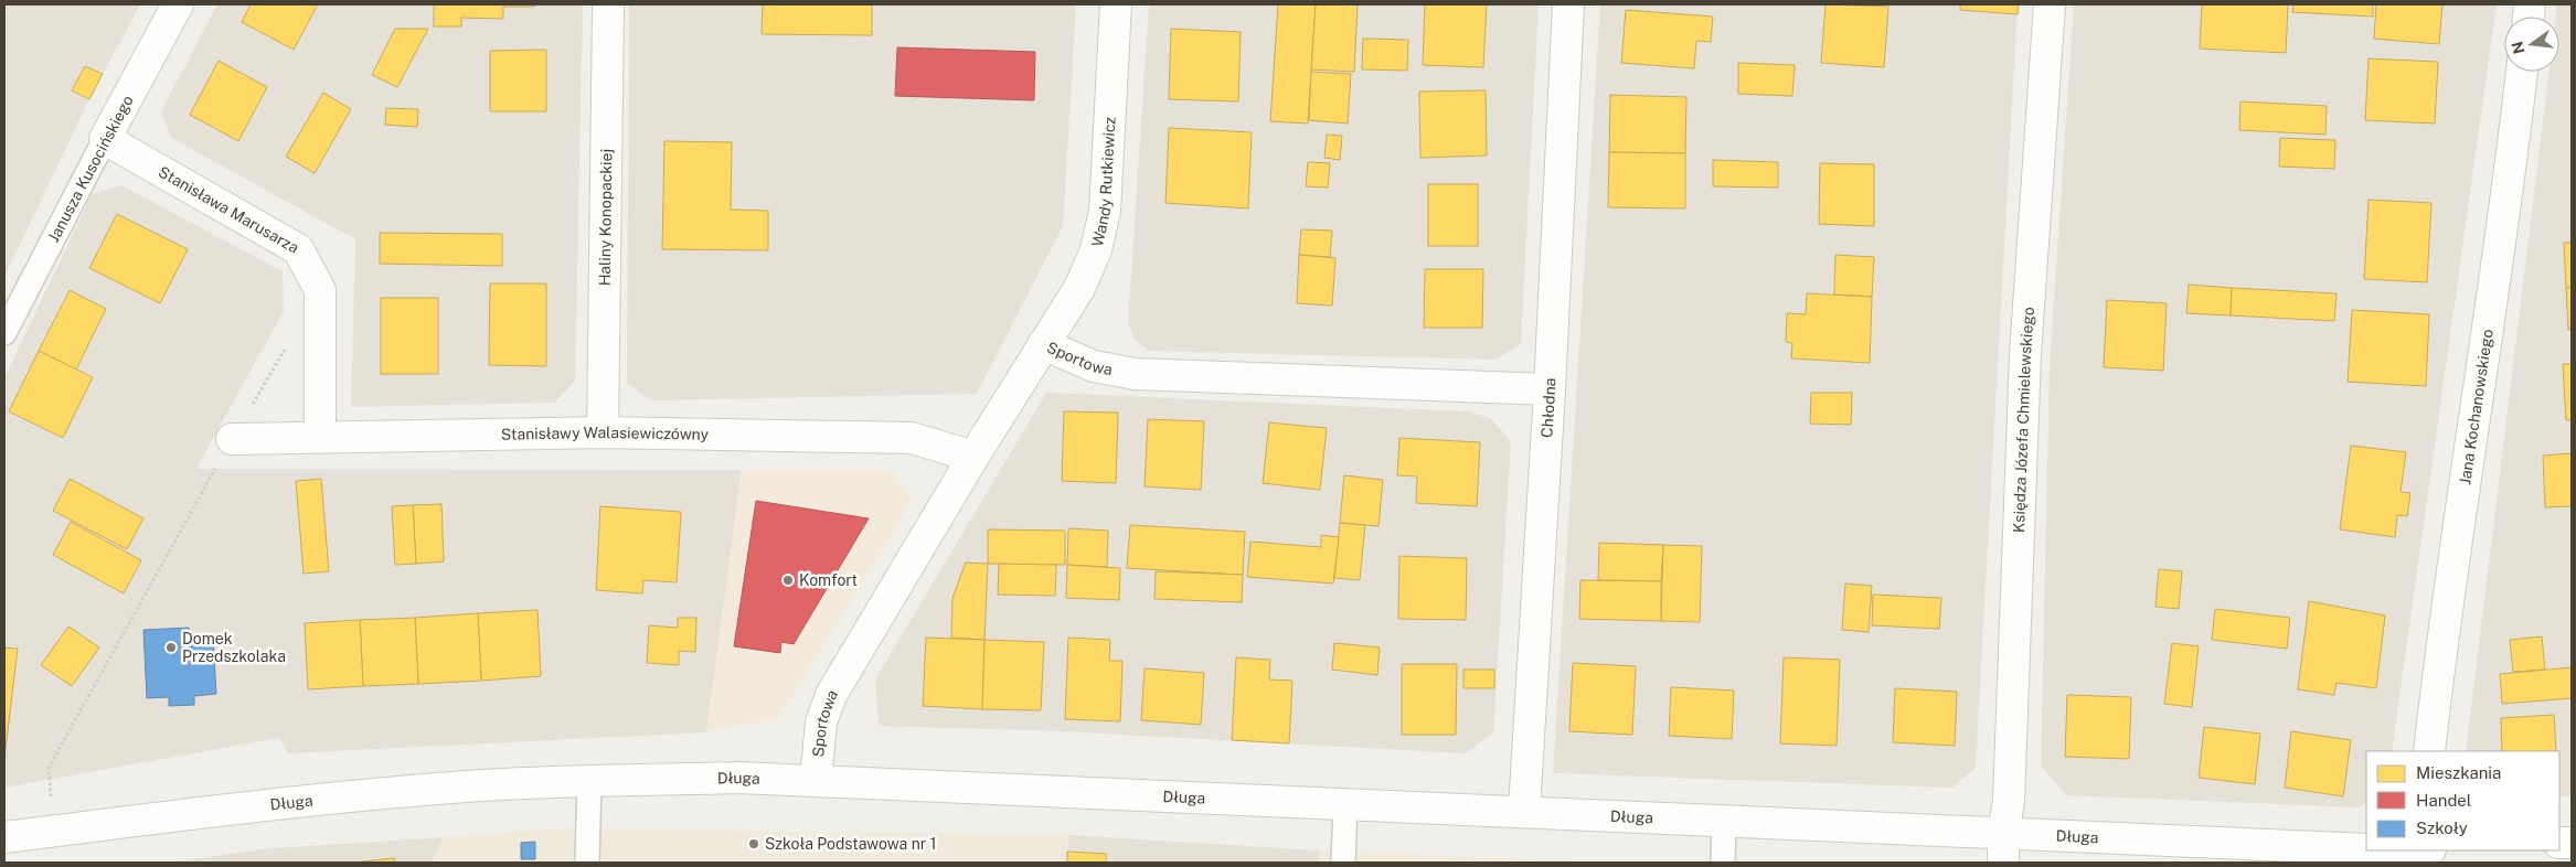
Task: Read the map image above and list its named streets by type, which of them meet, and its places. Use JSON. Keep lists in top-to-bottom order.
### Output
{
  "streets": {
    "street": [
      "Janusza Kusocińskiego",
      "Wandy Rutkiewicz",
      "Stanisława Marusarza",
      "Haliny Konopackiej",
      "Sportowa",
      "Jana Kochanowskiego",
      "Chłodna",
      "Księdza Józefa Chmielewskiego",
      "Stanisławy Walasiewiczówny",
      "Długa"
    ]
  },
  "crossings": [
    ["Janusza Kusocińskiego", "Stanisława Marusarza"],
    ["Wandy Rutkiewicz", "Sportowa"],
    ["Stanisława Marusarza", "Stanisławy Walasiewiczówny"],
    ["Haliny Konopackiej", "Stanisławy Walasiewiczówny"],
    ["Sportowa", "Chłodna"],
    ["Sportowa", "Stanisławy Walasiewiczówny"],
    ["Sportowa", "Długa"],
    ["Chłodna", "Długa"],
    ["Księdza Józefa Chmielewskiego", "Długa"]
  ],
  "places": ["Komfort", "Domek Przedszkolaka", "Szkoła Podstawowa nr 1"],
  "legend": ["Mieszkania", "Handel", "Szkoły"],
  "north": "left"
}
